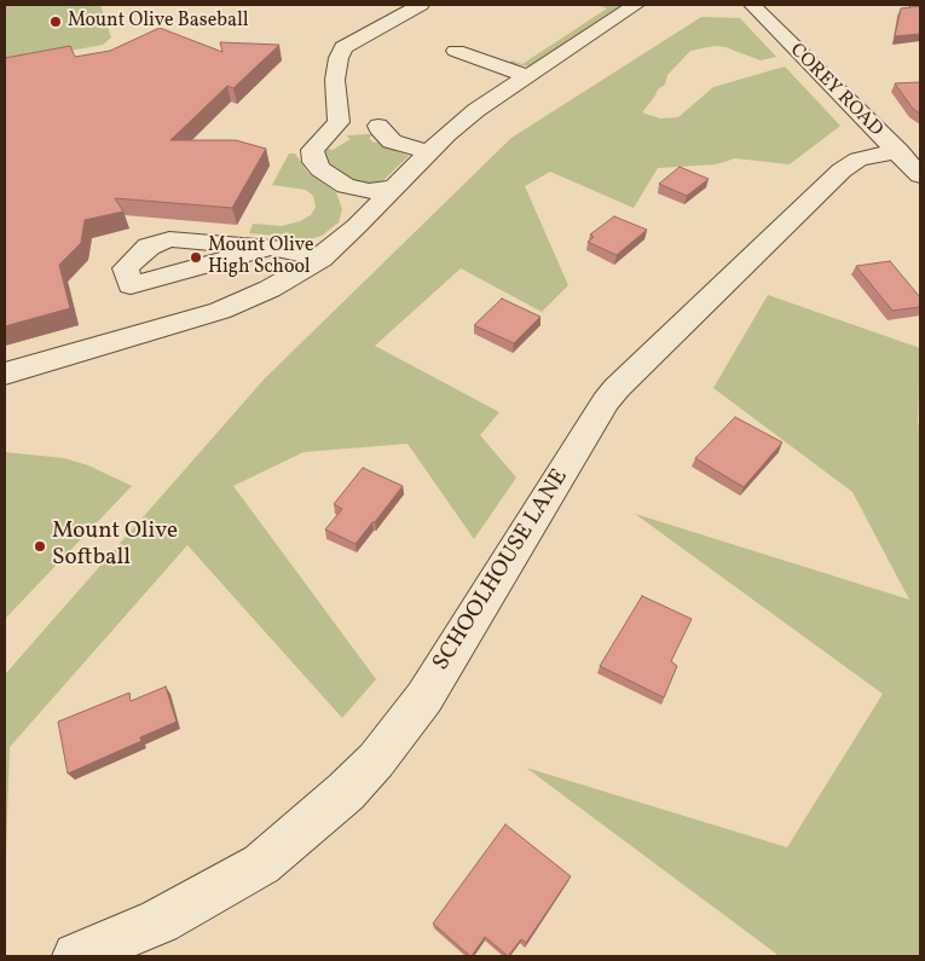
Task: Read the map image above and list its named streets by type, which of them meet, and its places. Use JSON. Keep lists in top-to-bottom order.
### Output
{
  "streets": {
    "street": ["COREY ROAD", "SCHOOLHOUSE LANE"]
  },
  "crossings": [
    ["COREY ROAD", "SCHOOLHOUSE LANE"]
  ],
  "places": ["Mount Olive Baseball", "Mount Olive High School", "Mount Olive Softball"]
}
